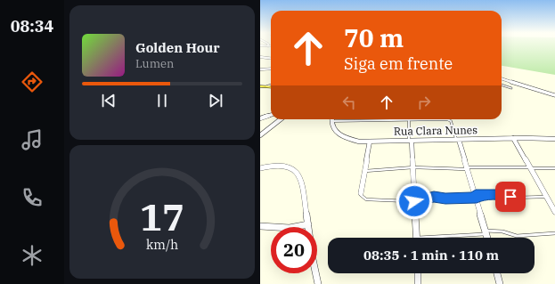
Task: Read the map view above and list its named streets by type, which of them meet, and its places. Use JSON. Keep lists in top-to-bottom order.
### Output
{
  "streets": {
    "street": ["Rua Clara Nunes"]
  },
  "page": {
    "tabs": "08:34",
    "turn": ["70 m", "Siga em frente"],
    "song": ["Golden Hour", "Lumen"],
    "limit": "20",
    "trip": "08:35 · 1 min · 110 m",
    "gauge": ["17", "km/h"]
  }
}
